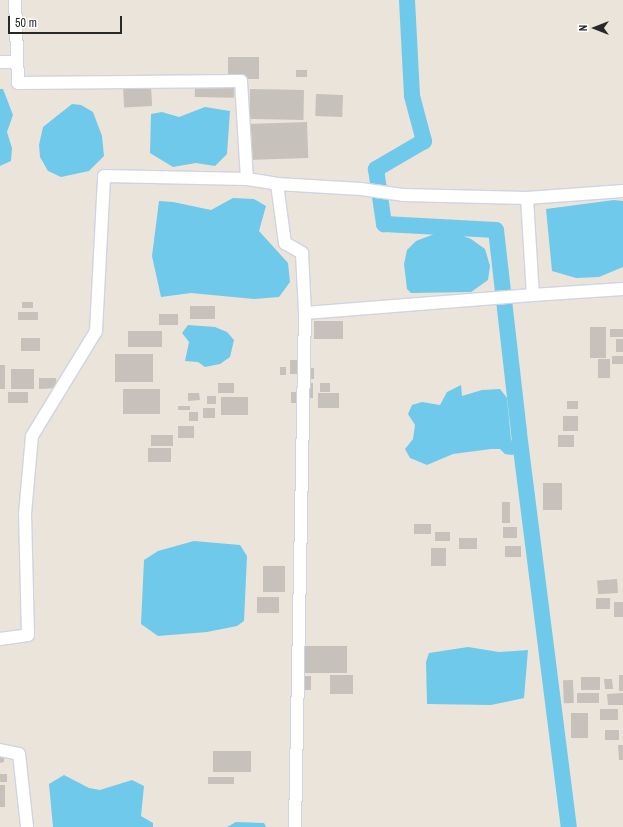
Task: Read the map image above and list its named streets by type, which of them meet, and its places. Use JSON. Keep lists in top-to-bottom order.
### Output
{
  "scale_bar": "50 m",
  "north": "left"
}
